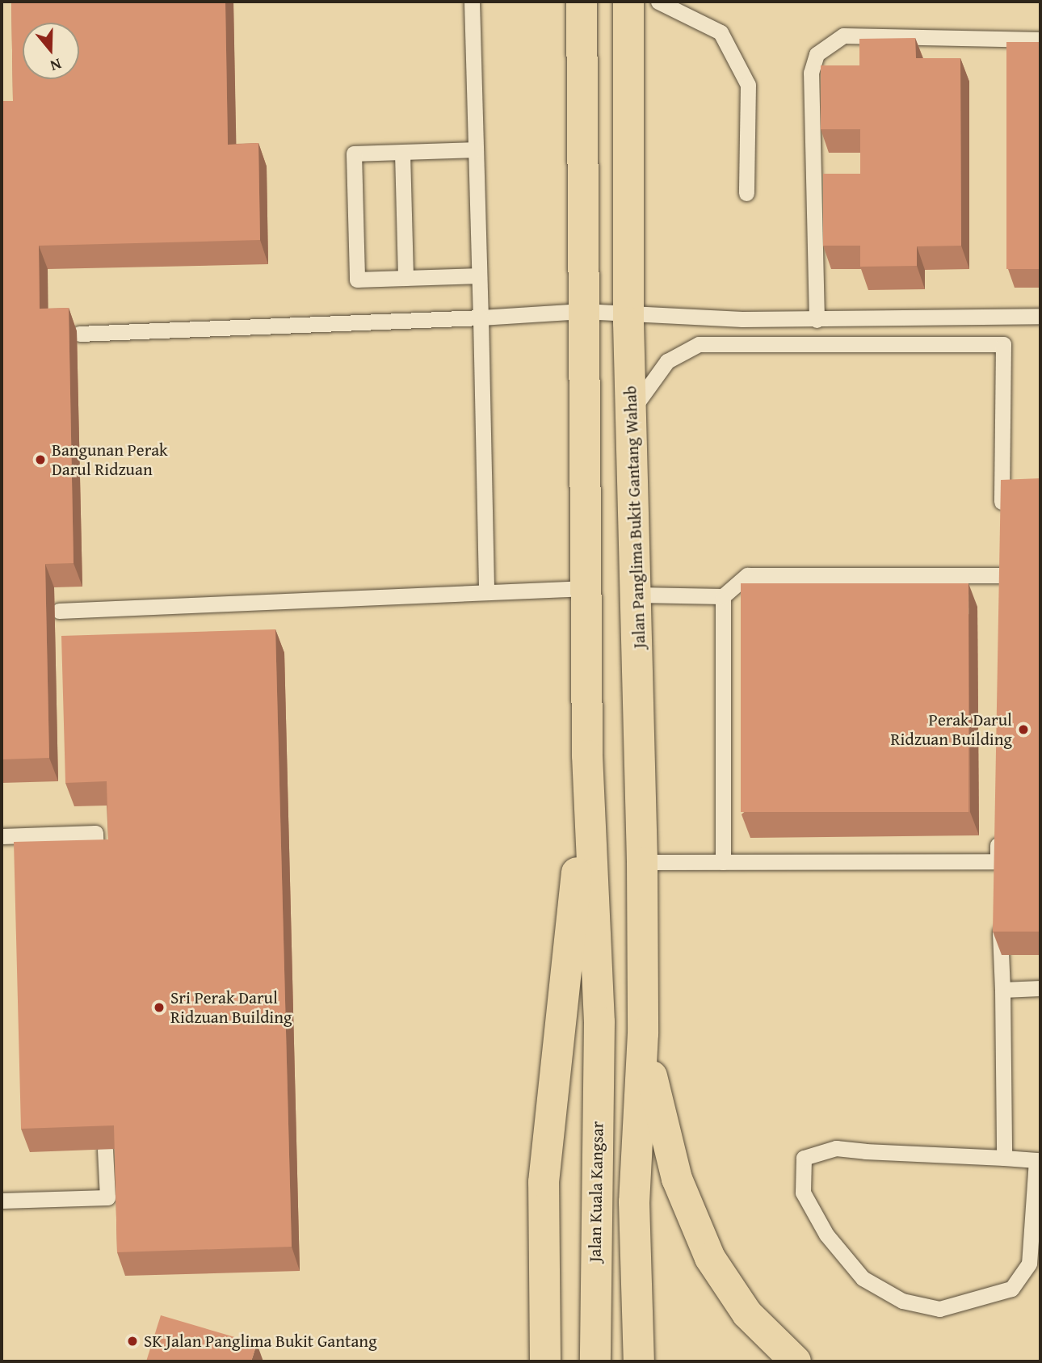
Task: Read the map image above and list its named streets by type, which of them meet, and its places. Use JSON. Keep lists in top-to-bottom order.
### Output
{
  "streets": {
    "highway": ["Jalan Panglima Bukit Gantang Wahab", "Jalan Kuala Kangsar"]
  },
  "places": [
    "Bangunan Perak Darul Ridzuan",
    "Perak Darul Ridzuan Building",
    "Sri Perak Darul Ridzuan Building",
    "SK Jalan Panglima Bukit Gantang"
  ],
  "north": "bottom"
}
